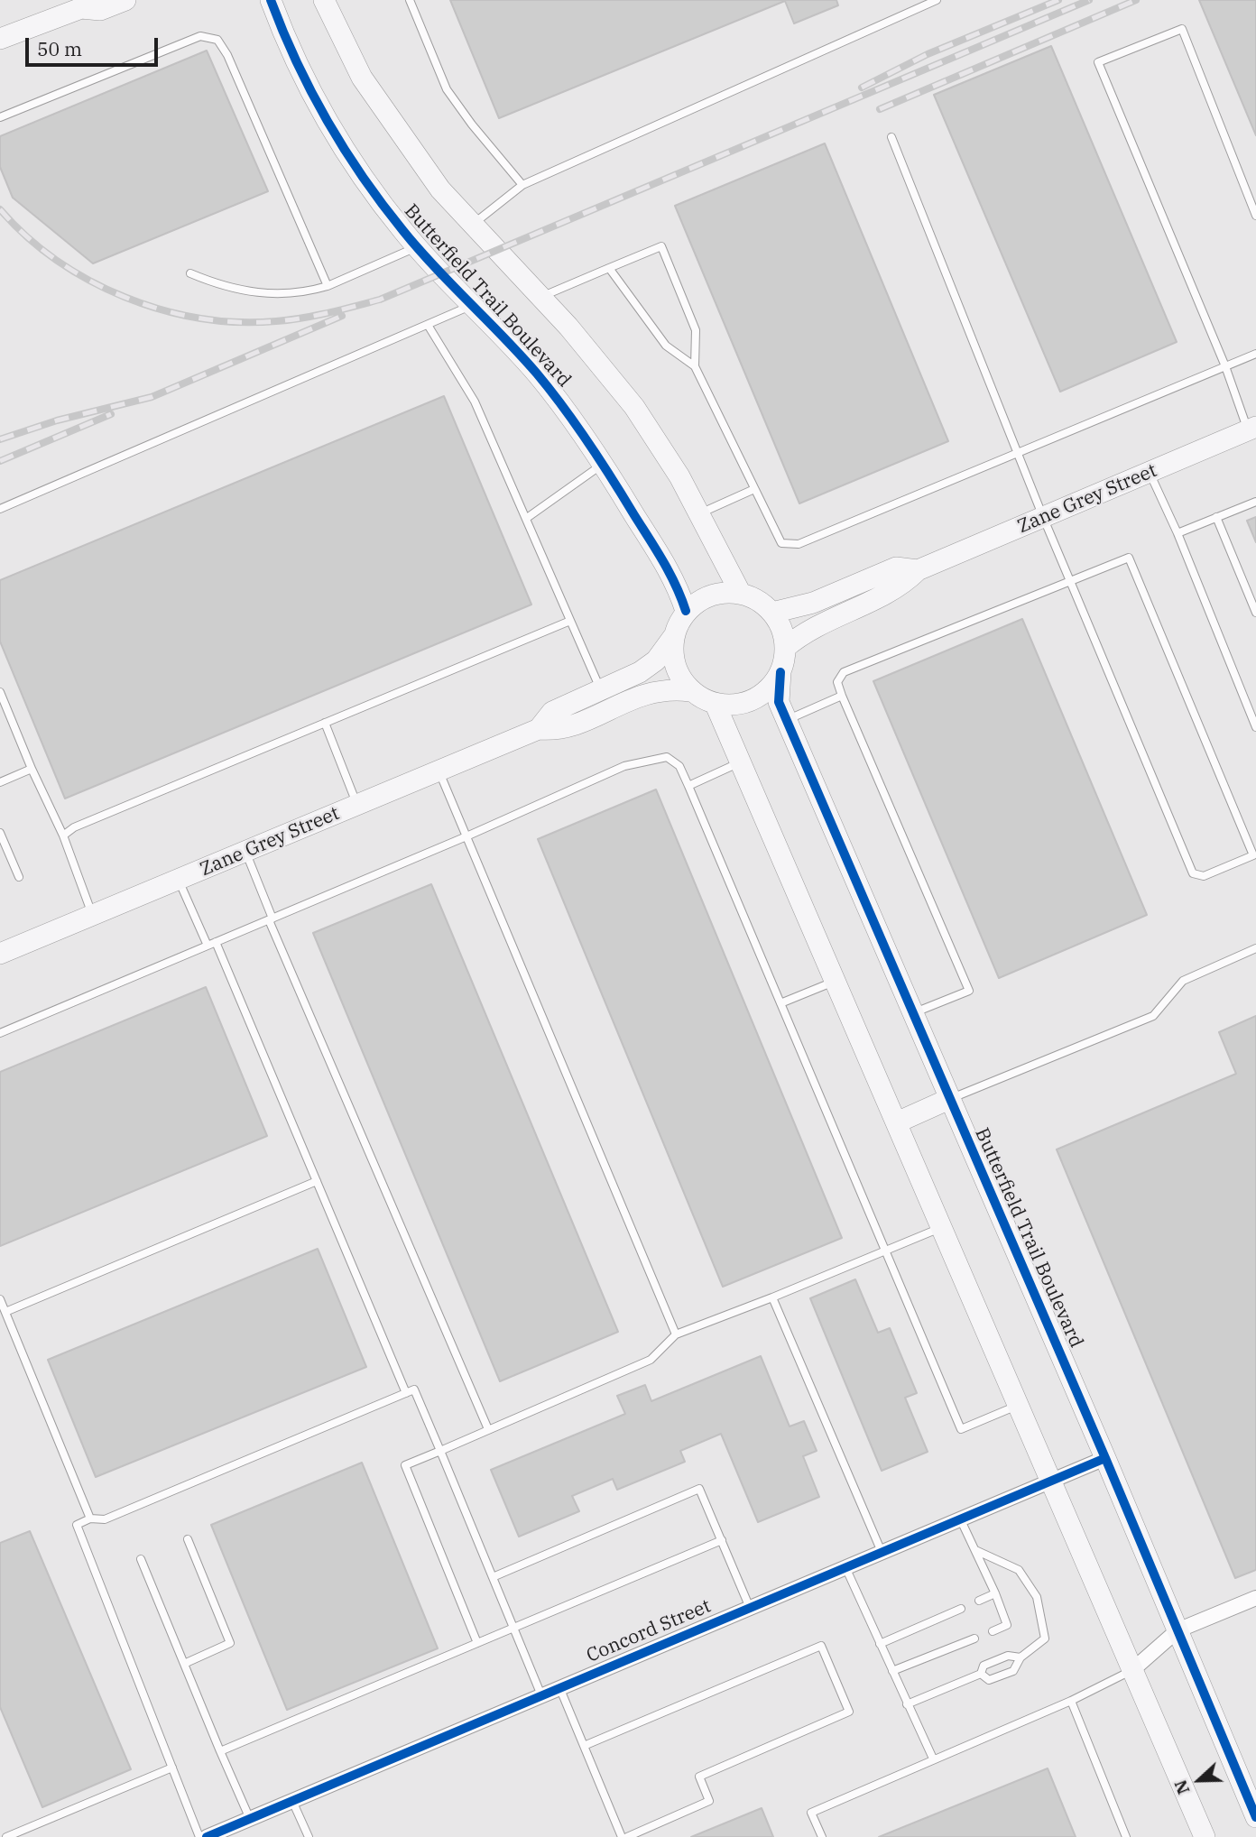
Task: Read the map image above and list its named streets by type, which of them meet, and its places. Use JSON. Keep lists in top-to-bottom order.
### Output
{
  "streets": {
    "street": ["Butterfield Trail Boulevard", "Zane Grey Street", "Concord Street"]
  },
  "crossings": [
    ["Butterfield Trail Boulevard", "Zane Grey Street"],
    ["Butterfield Trail Boulevard", "Concord Street"]
  ],
  "scale_bar": "50 m",
  "north": "left"
}
